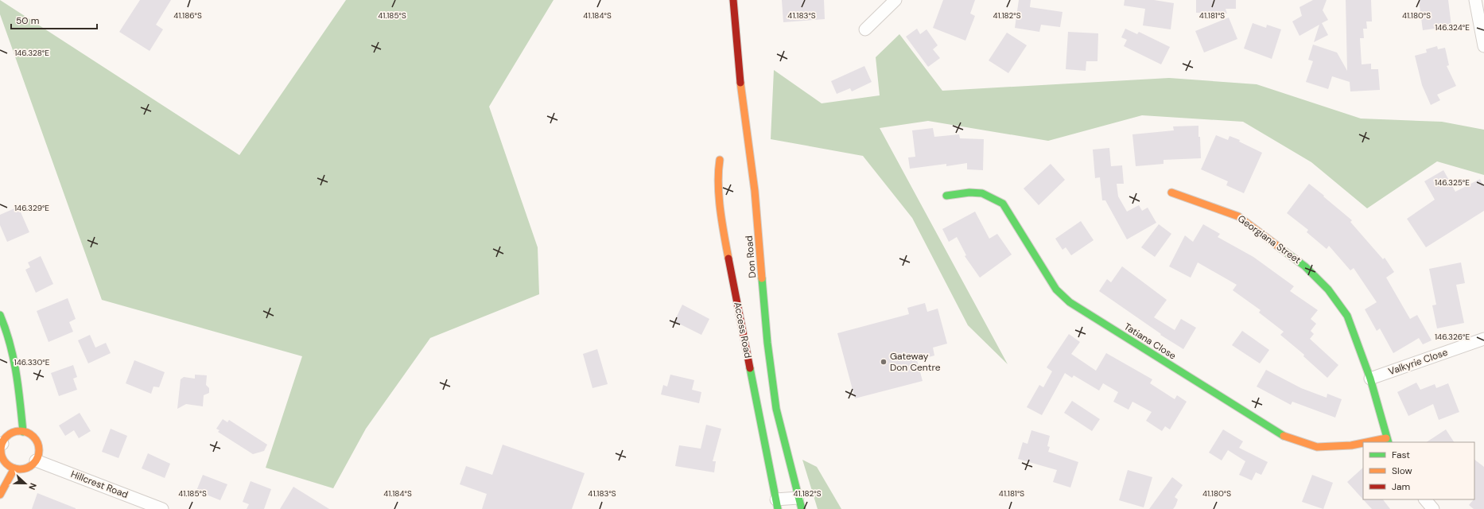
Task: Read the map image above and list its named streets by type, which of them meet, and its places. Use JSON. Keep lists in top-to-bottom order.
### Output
{
  "streets": {
    "street": [
      "Georgiana Street",
      "Don Road",
      "Access Road",
      "Tatiana Close",
      "Valkyrie Close",
      "Hillcrest Road"
    ]
  },
  "crossings": [
    ["Georgiana Street", "Tatiana Close"],
    ["Georgiana Street", "Valkyrie Close"],
    ["Don Road", "Access Road"]
  ],
  "places": ["Gateway Don Centre"],
  "legend": ["Fast", "Slow", "Jam"],
  "scale_bar": "50 m",
  "north": "right",
  "coordinates": [
    "41.186°S",
    "41.185°S",
    "41.184°S",
    "41.183°S",
    "41.182°S",
    "41.181°S",
    "41.180°S",
    "146.324°E",
    "146.328°E",
    "146.325°E",
    "146.329°E",
    "146.326°E",
    "146.330°E"
  ]
}
